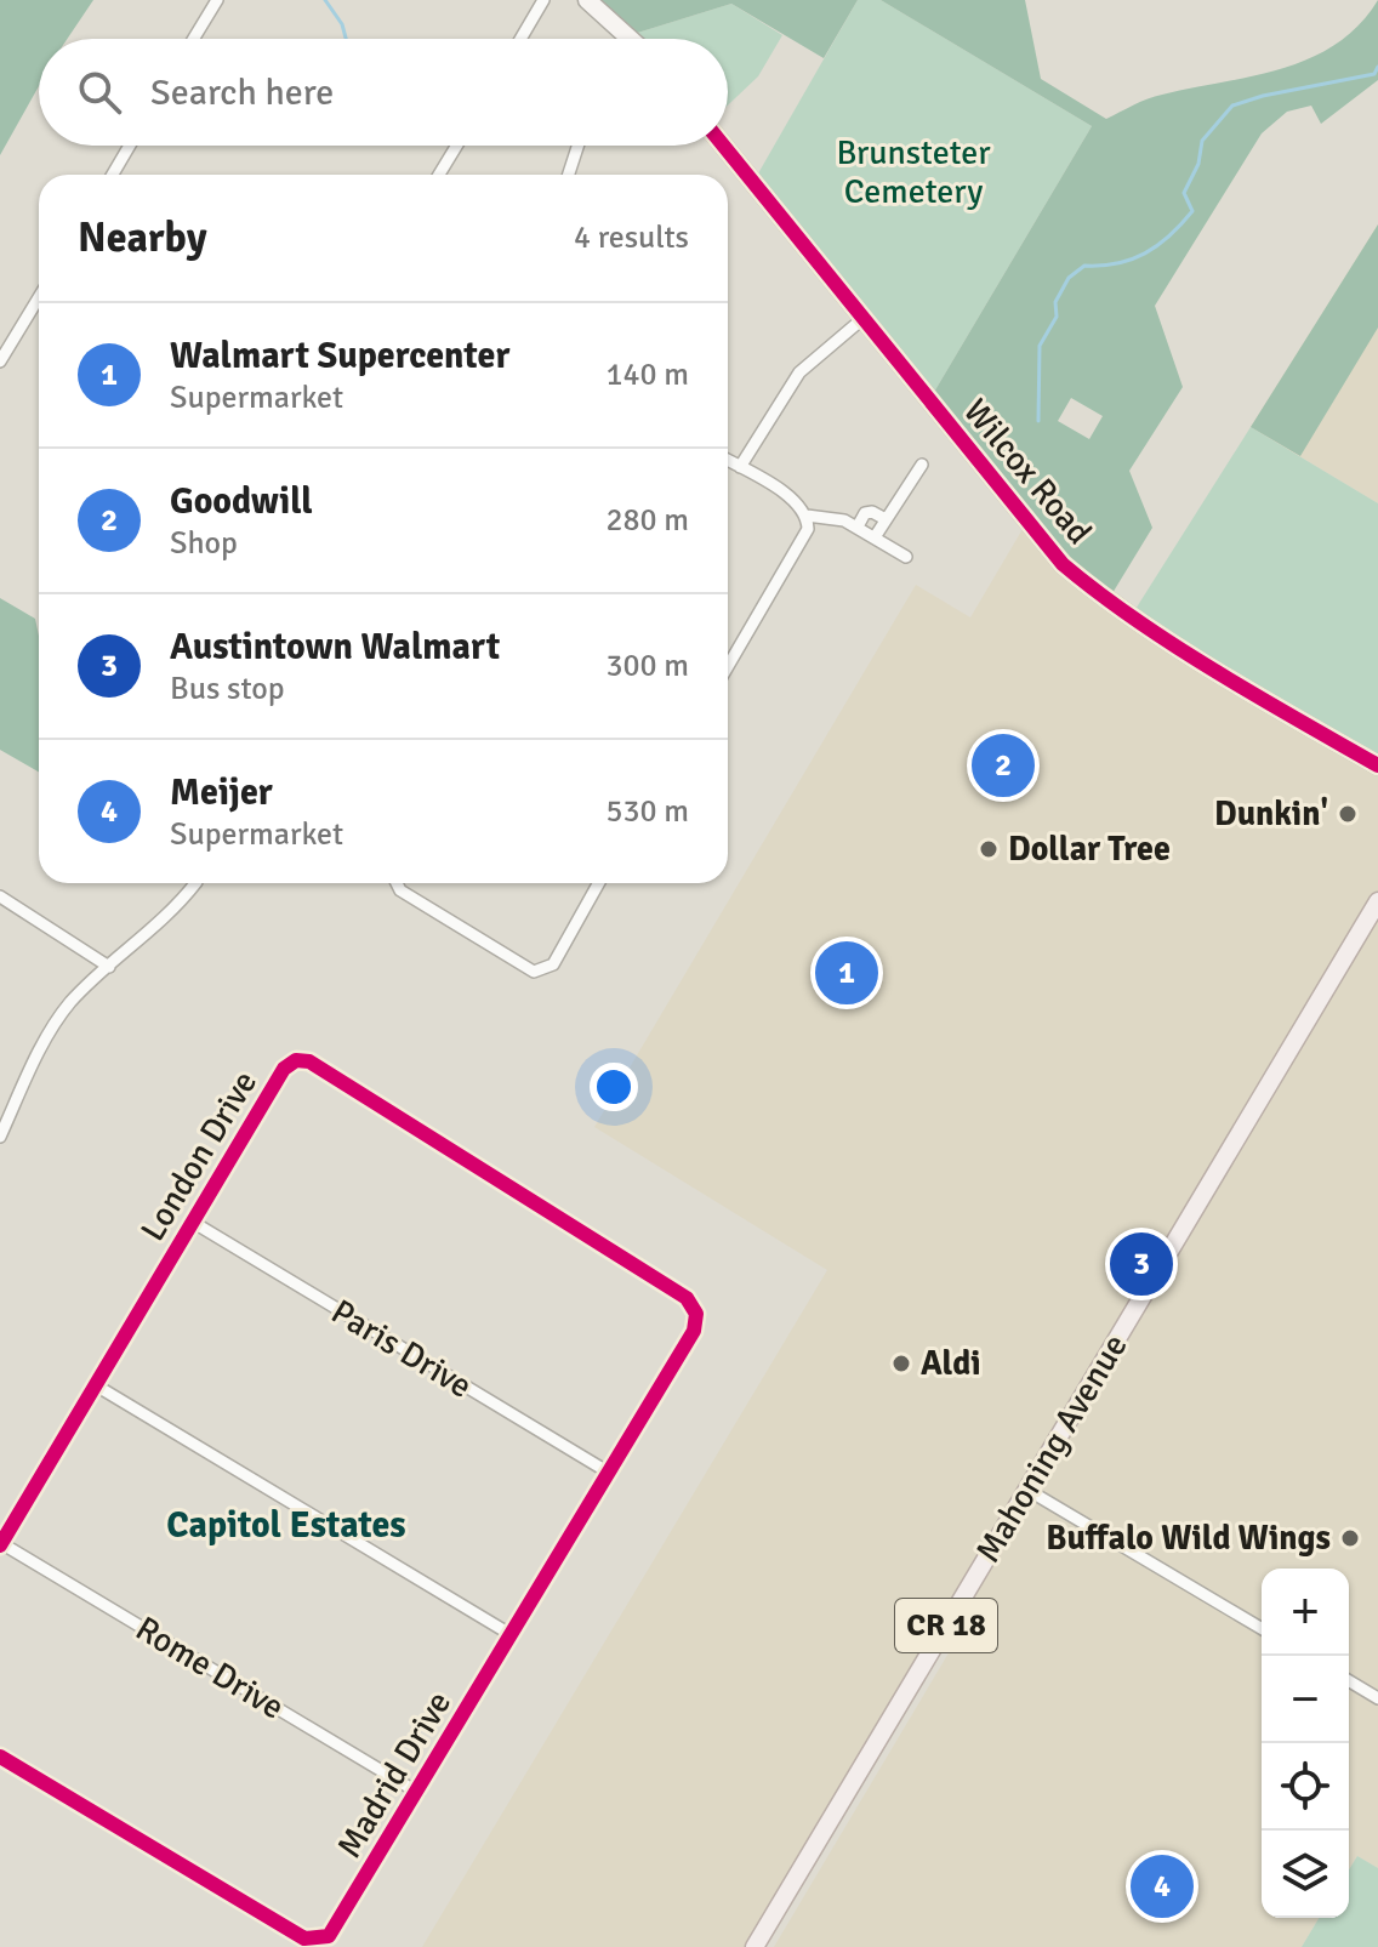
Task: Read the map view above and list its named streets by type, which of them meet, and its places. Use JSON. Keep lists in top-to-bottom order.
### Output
{
  "streets": {
    "main road": ["Mahoning Avenue", "CR 18"],
    "street": [
      "Wilcox Road",
      "London Drive",
      "Paris Drive",
      "Rome Drive",
      "Madrid Drive"
    ]
  },
  "crossings": [
    ["London Drive", "Paris Drive"],
    ["London Drive", "Rome Drive"],
    ["London Drive", "Madrid Drive"],
    ["Paris Drive", "Madrid Drive"],
    ["Rome Drive", "Madrid Drive"]
  ],
  "districts": ["Capitol Estates"],
  "parks": ["Brunsteter Cemetery"],
  "places": [
    "Dunkin'",
    "Dollar Tree",
    "Aldi",
    "Buffalo Wild Wings"
  ],
  "page": {
    "search": "Search here",
    "heading": ["Nearby", "4 results"],
    "list": [
      {
        "mark": "1",
        "name": "Walmart Supercenter",
        "note": "Supermarket",
        "value": "140 m"
      },
      {
        "mark": "2",
        "name": "Goodwill",
        "note": "Shop",
        "value": "280 m"
      },
      {
        "mark": "3",
        "name": "Austintown Walmart",
        "note": "Bus stop",
        "value": "300 m"
      },
      {
        "mark": "4",
        "name": "Meijer",
        "note": "Supermarket",
        "value": "530 m"
      }
    ],
    "pins": [
      "2",
      "1",
      "3",
      "4"
    ],
    "map_buttons": ["+", "−"]
  }
}
